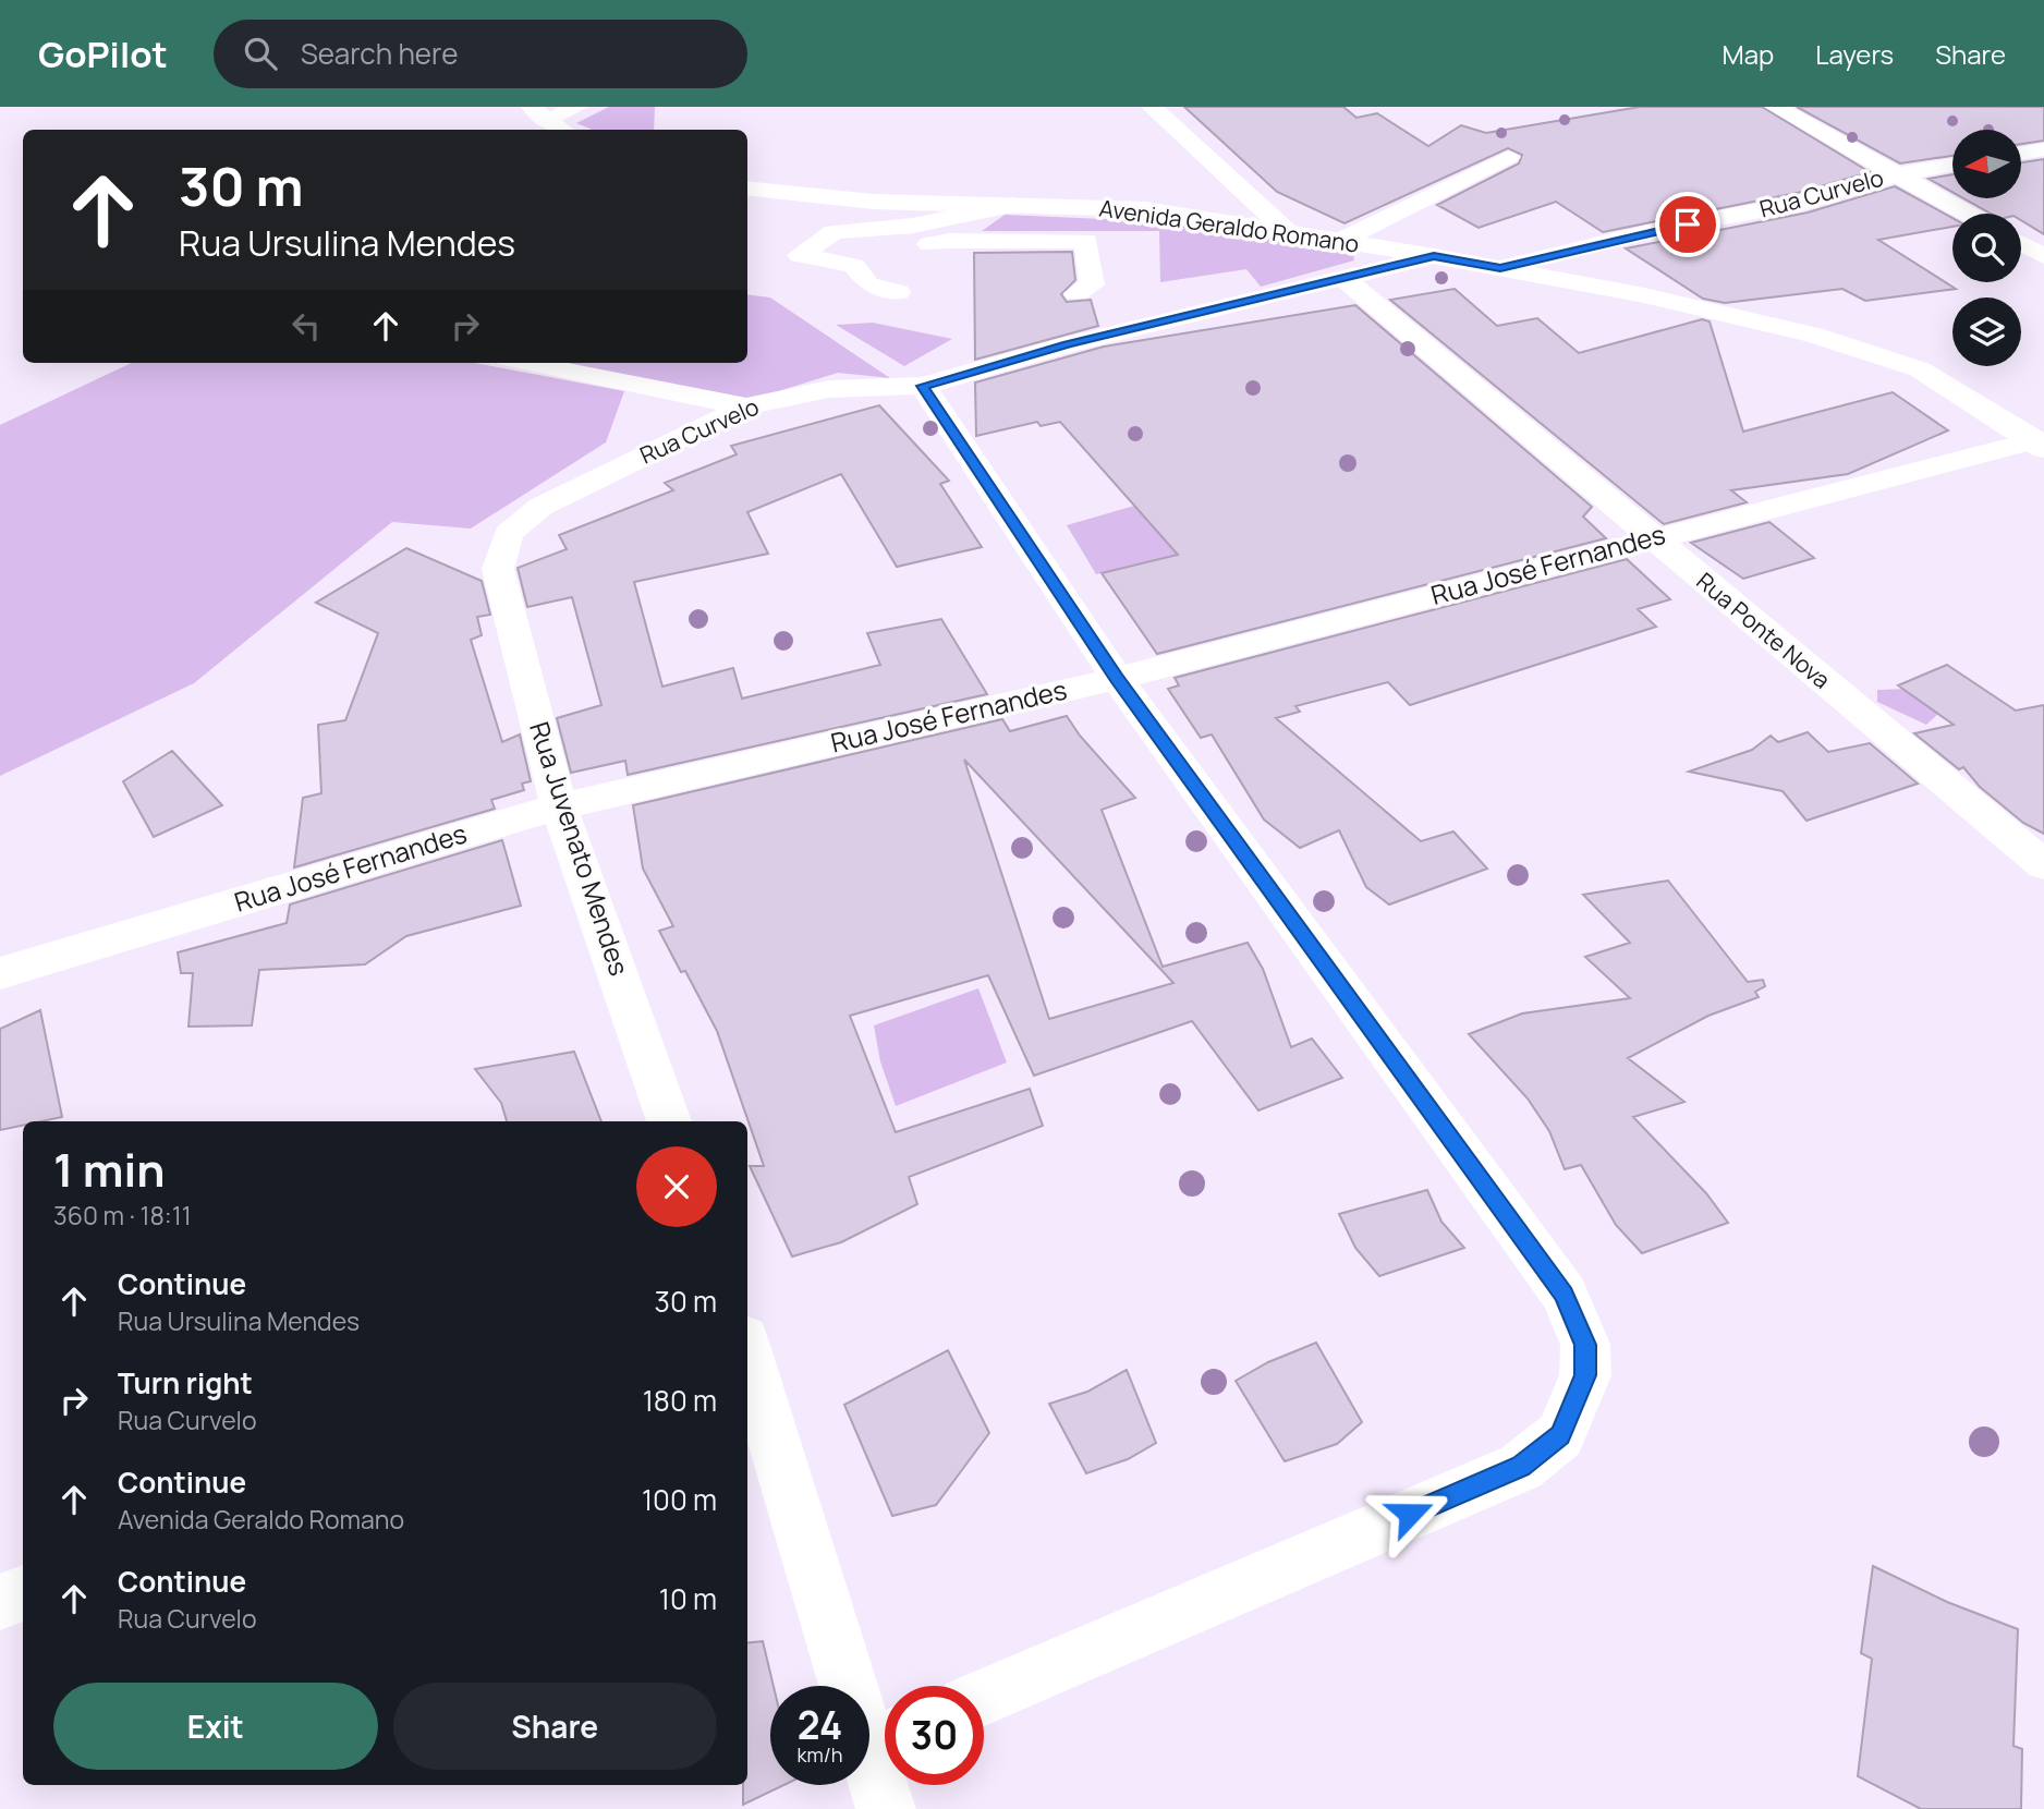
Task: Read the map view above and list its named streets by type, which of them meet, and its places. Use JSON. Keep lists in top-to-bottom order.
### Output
{
  "streets": {
    "street": [
      "Rua Curvelo",
      "Avenida Geraldo Romano",
      "Rua José Fernandes",
      "Rua Ponte Nova",
      "Rua Juvenato Mendes"
    ]
  },
  "crossings": [
    ["Rua Curvelo", "Avenida Geraldo Romano"],
    ["Rua Curvelo", "Rua Ponte Nova"],
    ["Rua Curvelo", "Rua Juvenato Mendes"],
    ["Avenida Geraldo Romano", "Rua José Fernandes"],
    ["Rua José Fernandes", "Rua Ponte Nova"],
    ["Rua José Fernandes", "Rua Juvenato Mendes"]
  ],
  "north": "left",
  "page": {
    "header": "GoPilot",
    "search": "Search here",
    "nav": ["Map", "Layers", "Share"],
    "turn": ["30 m", "Rua Ursulina Mendes"],
    "heading": ["1 min", "360 m · 18:11"],
    "list": [
      {
        "name": "Continue",
        "note": "Rua Ursulina Mendes",
        "value": "30 m"
      },
      {
        "name": "Turn right",
        "note": "Rua Curvelo",
        "value": "180 m"
      },
      {
        "name": "Continue",
        "note": "Avenida Geraldo Romano",
        "value": "100 m"
      },
      {
        "name": "Continue",
        "note": "Rua Curvelo",
        "value": "10 m"
      }
    ],
    "buttons": ["Exit", "Share"],
    "speed": "24 km/h",
    "limit": "30"
  }
}
